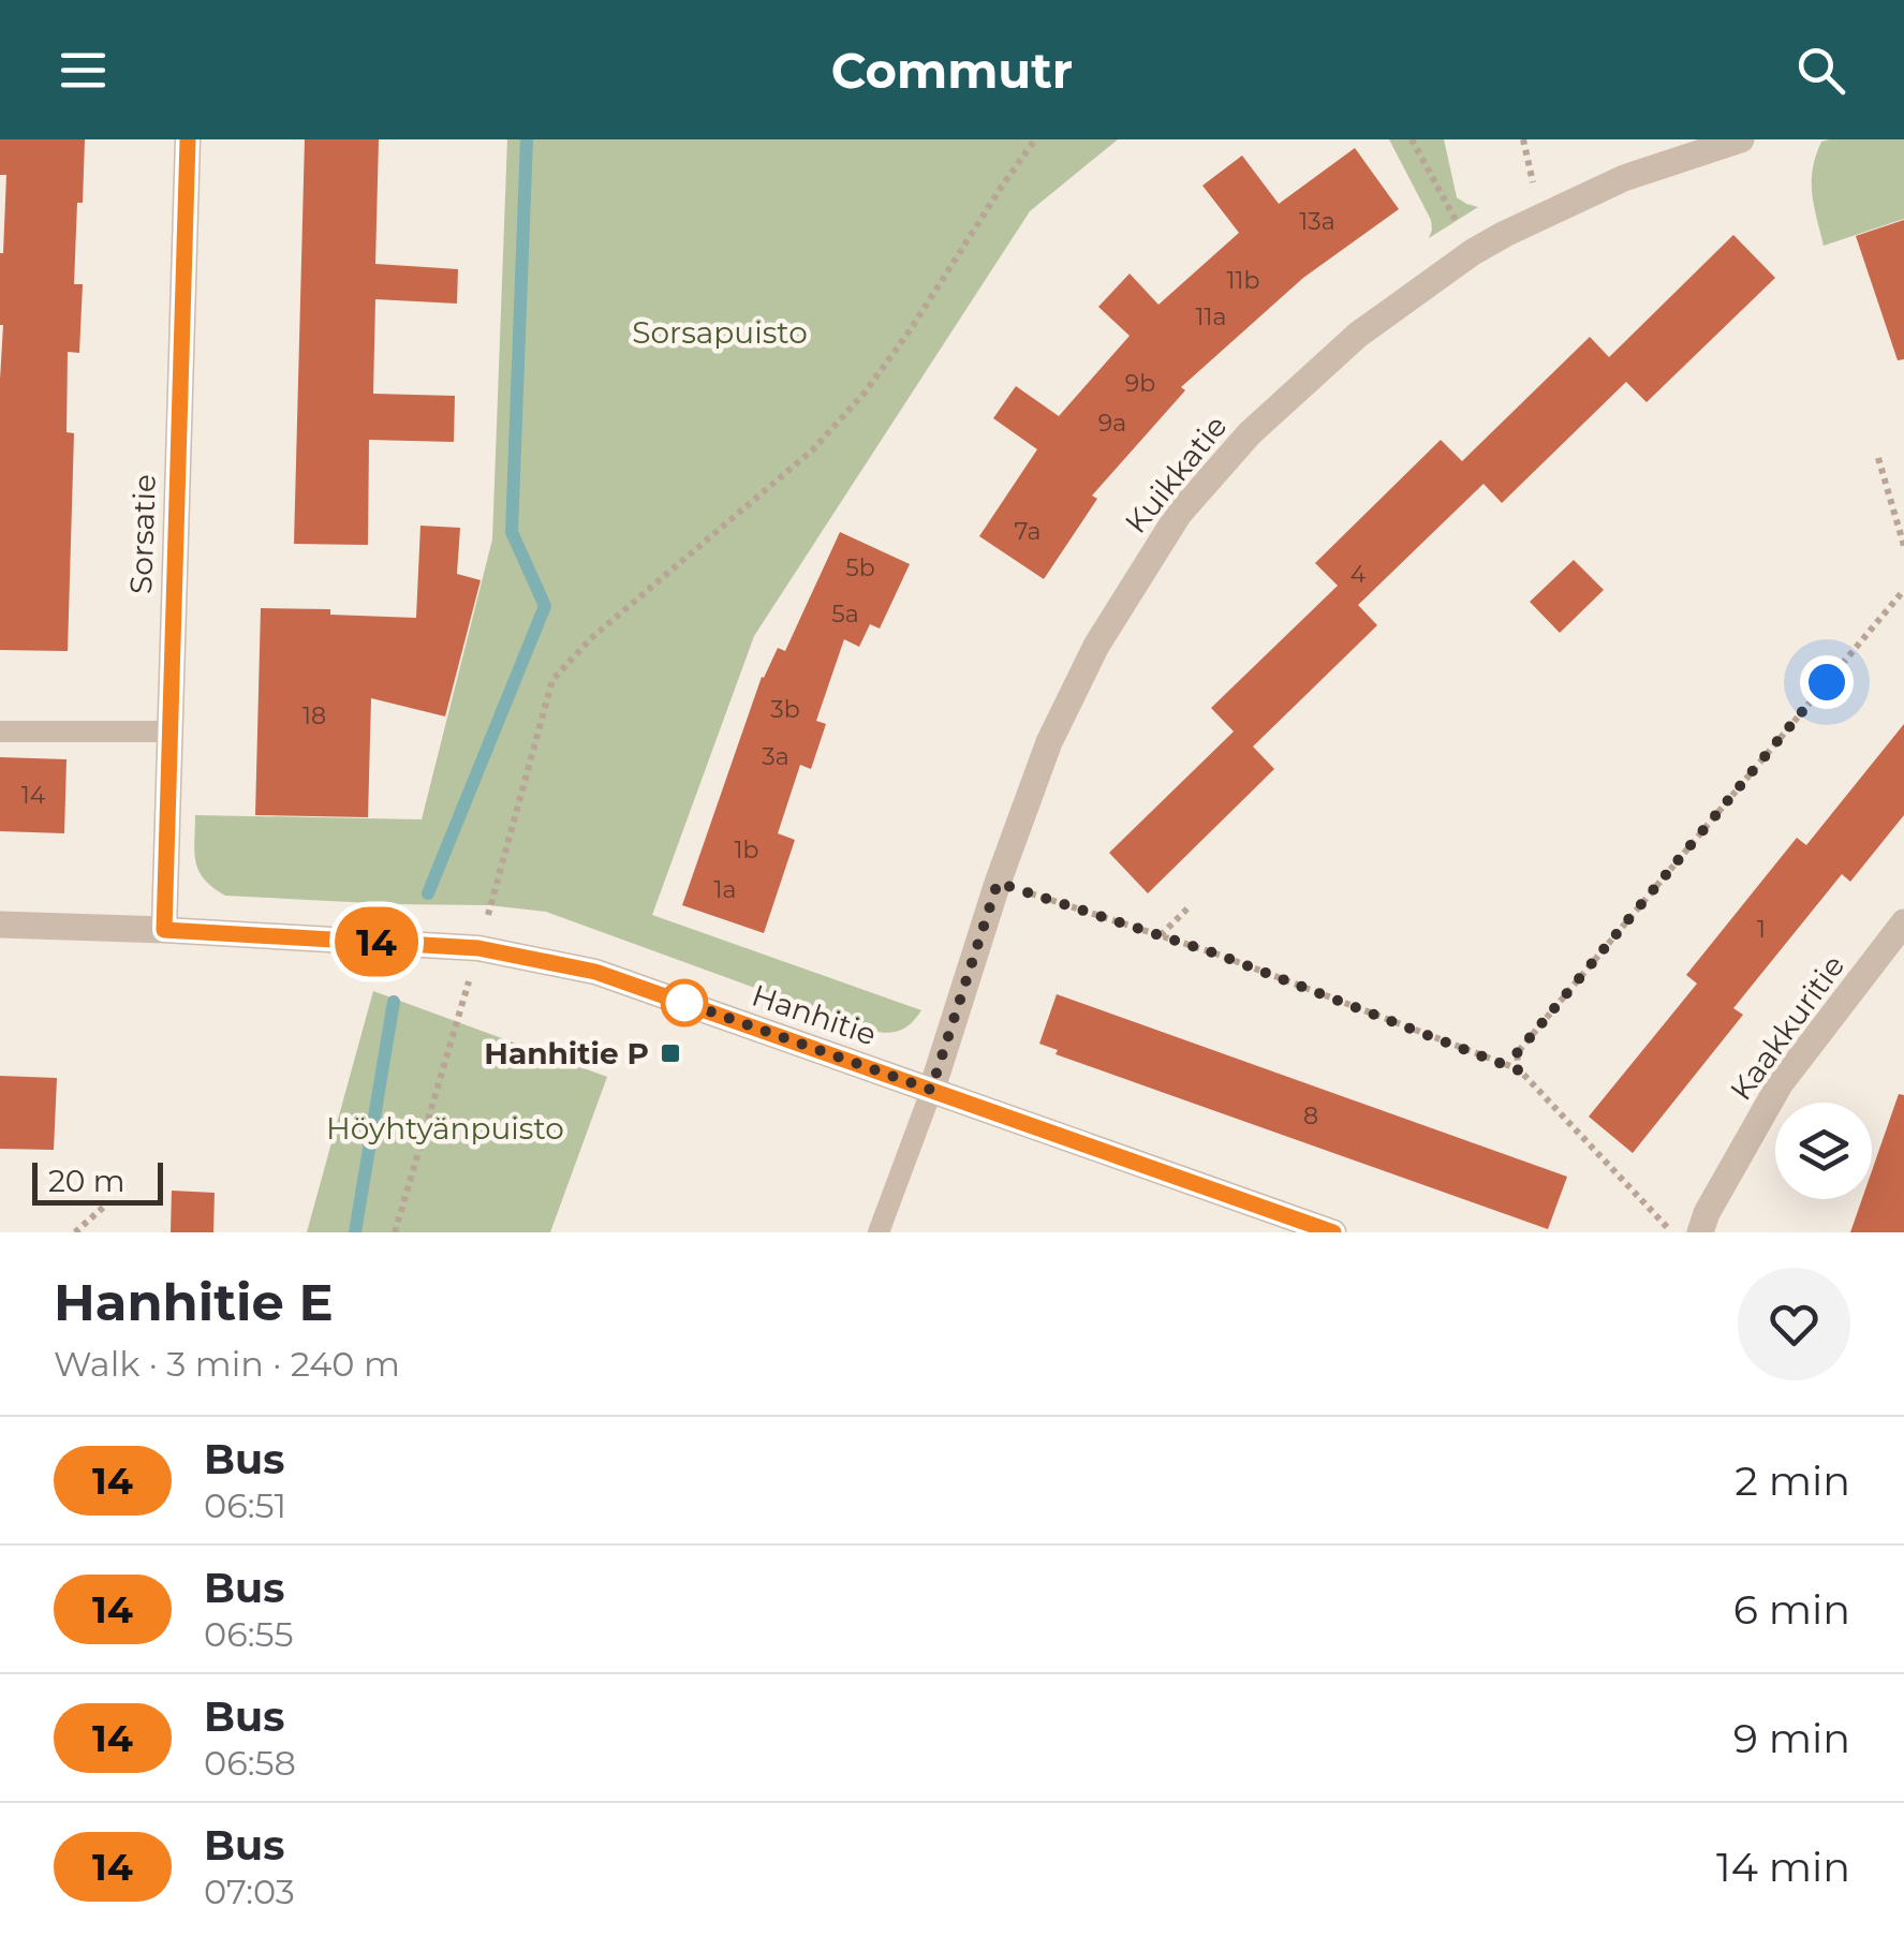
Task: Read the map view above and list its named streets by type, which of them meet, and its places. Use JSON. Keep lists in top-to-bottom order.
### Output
{
  "streets": {
    "street": [
      "Kuikkatie",
      "Sorsatie",
      "Hanhitie",
      "Kaakkuritie"
    ]
  },
  "crossings": [
    ["Kuikkatie", "Hanhitie"],
    ["Sorsatie", "Hanhitie"]
  ],
  "parks": ["Sorsapuisto", "Höyhtyänpuisto"],
  "places": {
    "transit": ["Hanhitie P"]
  },
  "lines": ["bus line 14"],
  "house_numbers": [
    "13a",
    "11b",
    "11a",
    "9b",
    "9a",
    "7a",
    "5b",
    "4",
    "5a",
    "3b",
    "18",
    "3a",
    "14",
    "1b",
    "1a",
    "1",
    "8"
  ],
  "scale_bar": "20 m",
  "page": {
    "header": "Commutr",
    "on_map": "14",
    "scale": "20 m",
    "heading": ["Hanhitie E", "Walk · 3 min · 240 m"],
    "list": [
      {
        "mark": "14",
        "name": "Bus",
        "note": "06:51",
        "value": "2 min"
      },
      {
        "mark": "14",
        "name": "Bus",
        "note": "06:55",
        "value": "6 min"
      },
      {
        "mark": "14",
        "name": "Bus",
        "note": "06:58",
        "value": "9 min"
      },
      {
        "mark": "14",
        "name": "Bus",
        "note": "07:03",
        "value": "14 min"
      }
    ]
  }
}
